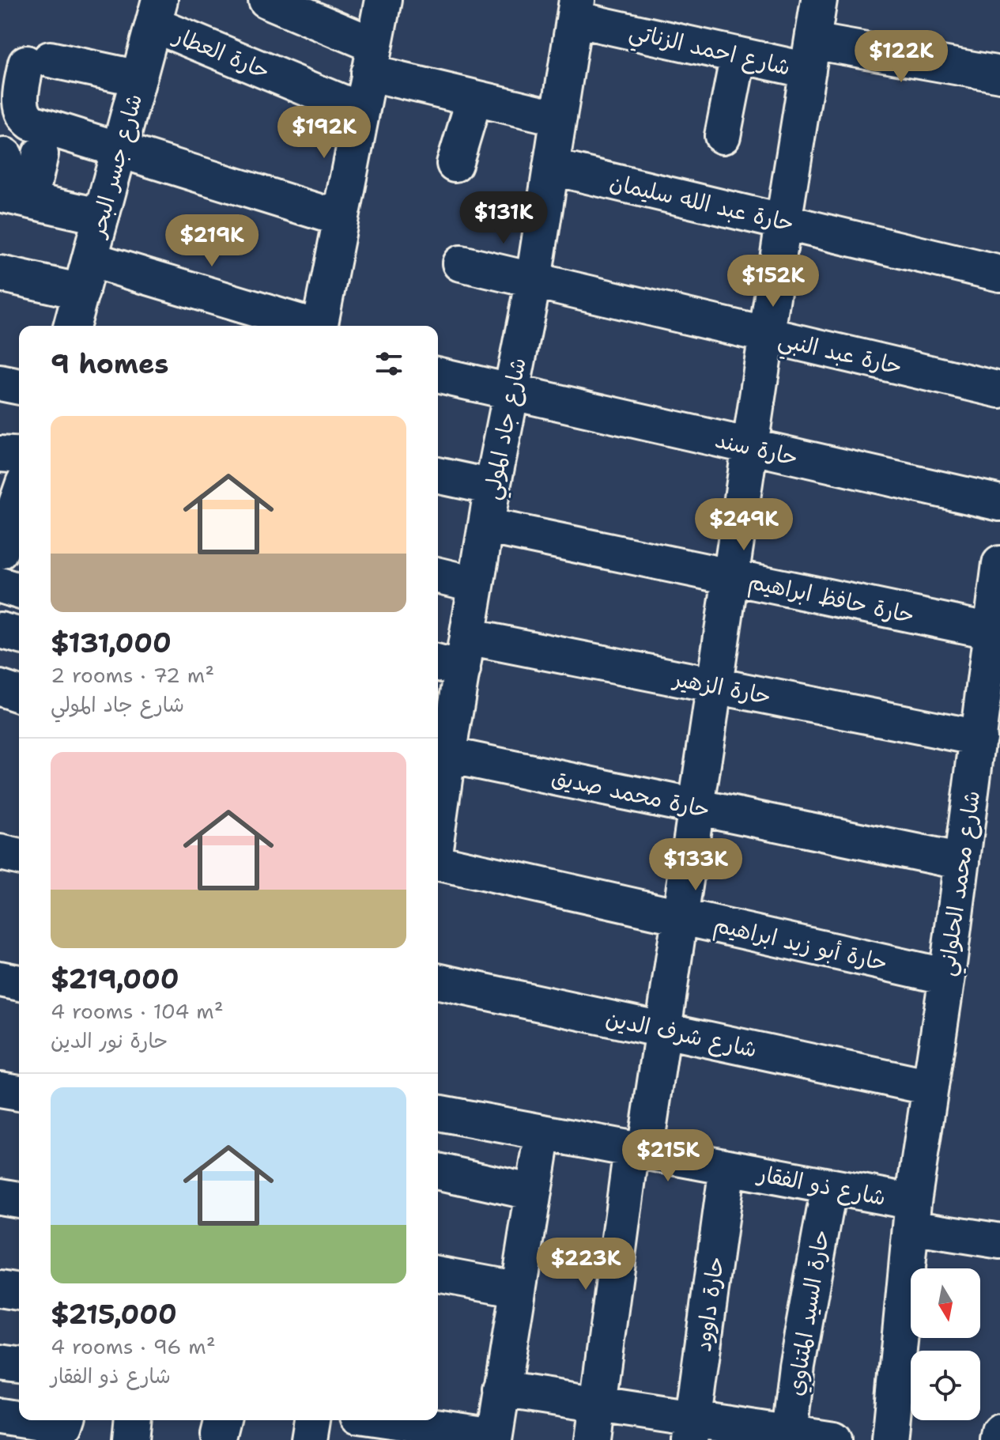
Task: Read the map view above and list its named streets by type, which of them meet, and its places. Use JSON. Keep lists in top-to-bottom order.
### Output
{
  "streets": {
    "street": [
      "شارع احمد الزناتي",
      "حارة العطار",
      "شارع جسر البحر",
      "حارة عبد الله سليمان",
      "حارة عبد النبي",
      "شارع جاد المولي",
      "حارة سند",
      "حارة حافظ ابراهيم",
      "حارة الزهير",
      "حارة محمد صديق",
      "شارع محمد الحلواني",
      "حارة أبو زيد ابراهيم",
      "شارع شرف الدين",
      "شارع ذو الفقار",
      "حارة داوود",
      "حارة السيد المتناوي"
    ]
  },
  "crossings": [
    ["شارع احمد الزناتي", "شارع جاد المولي"],
    ["حارة العطار", "شارع جسر البحر"],
    ["حارة عبد الله سليمان", "شارع جاد المولي"],
    ["حارة عبد النبي", "شارع جاد المولي"],
    ["شارع جاد المولي", "حارة سند"],
    ["شارع جاد المولي", "حارة حافظ ابراهيم"],
    ["شارع جاد المولي", "حارة الزهير"],
    ["شارع جاد المولي", "حارة محمد صديق"],
    ["حارة حافظ ابراهيم", "شارع محمد الحلواني"],
    ["حارة الزهير", "شارع محمد الحلواني"],
    ["حارة محمد صديق", "شارع محمد الحلواني"],
    ["شارع محمد الحلواني", "حارة أبو زيد ابراهيم"],
    ["شارع محمد الحلواني", "شارع شرف الدين"],
    ["شارع محمد الحلواني", "شارع ذو الفقار"],
    ["شارع ذو الفقار", "حارة داوود"],
    ["شارع ذو الفقار", "حارة السيد المتناوي"]
  ],
  "north": "bottom",
  "page": {
    "price": [
      "$122K",
      "$192K",
      "$131K",
      "$219K",
      "$152K",
      "$249K",
      "$133K",
      "$215K",
      "$223K"
    ],
    "heading": "9 homes",
    "list": [
      {
        "name": "$131,000",
        "note": "2 rooms · 72 m² · شارع جاد المولي"
      },
      {
        "name": "$219,000",
        "note": "4 rooms · 104 m² · حارة نور الدين"
      },
      {
        "name": "$215,000",
        "note": "4 rooms · 96 m² · شارع ذو الفقار"
      }
    ]
  }
}
